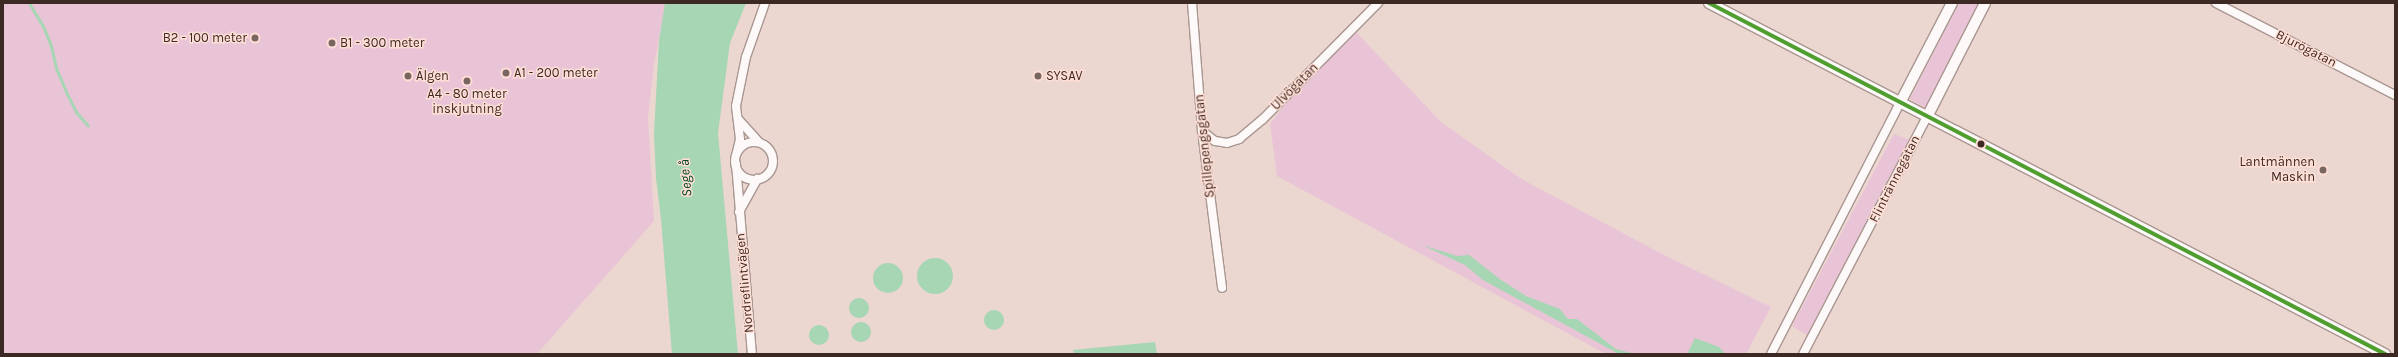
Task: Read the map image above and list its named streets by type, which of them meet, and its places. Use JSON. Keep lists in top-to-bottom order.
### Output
{
  "streets": {
    "street": [
      "Bjurögatan",
      "Ulvögatan",
      "Spillepengsgatan",
      "Flintrännegatan",
      "Nordreflintvägen"
    ]
  },
  "crossings": [
    ["Ulvögatan", "Spillepengsgatan"]
  ],
  "water": ["Sege å"],
  "places": [
    "B2 - 100 meter",
    "B1 - 300 meter",
    "A1 - 200 meter",
    "Älgen",
    "SYSAV",
    "A4 - 80 meter inskjutning",
    "Lantmännen Maskin"
  ]
}
